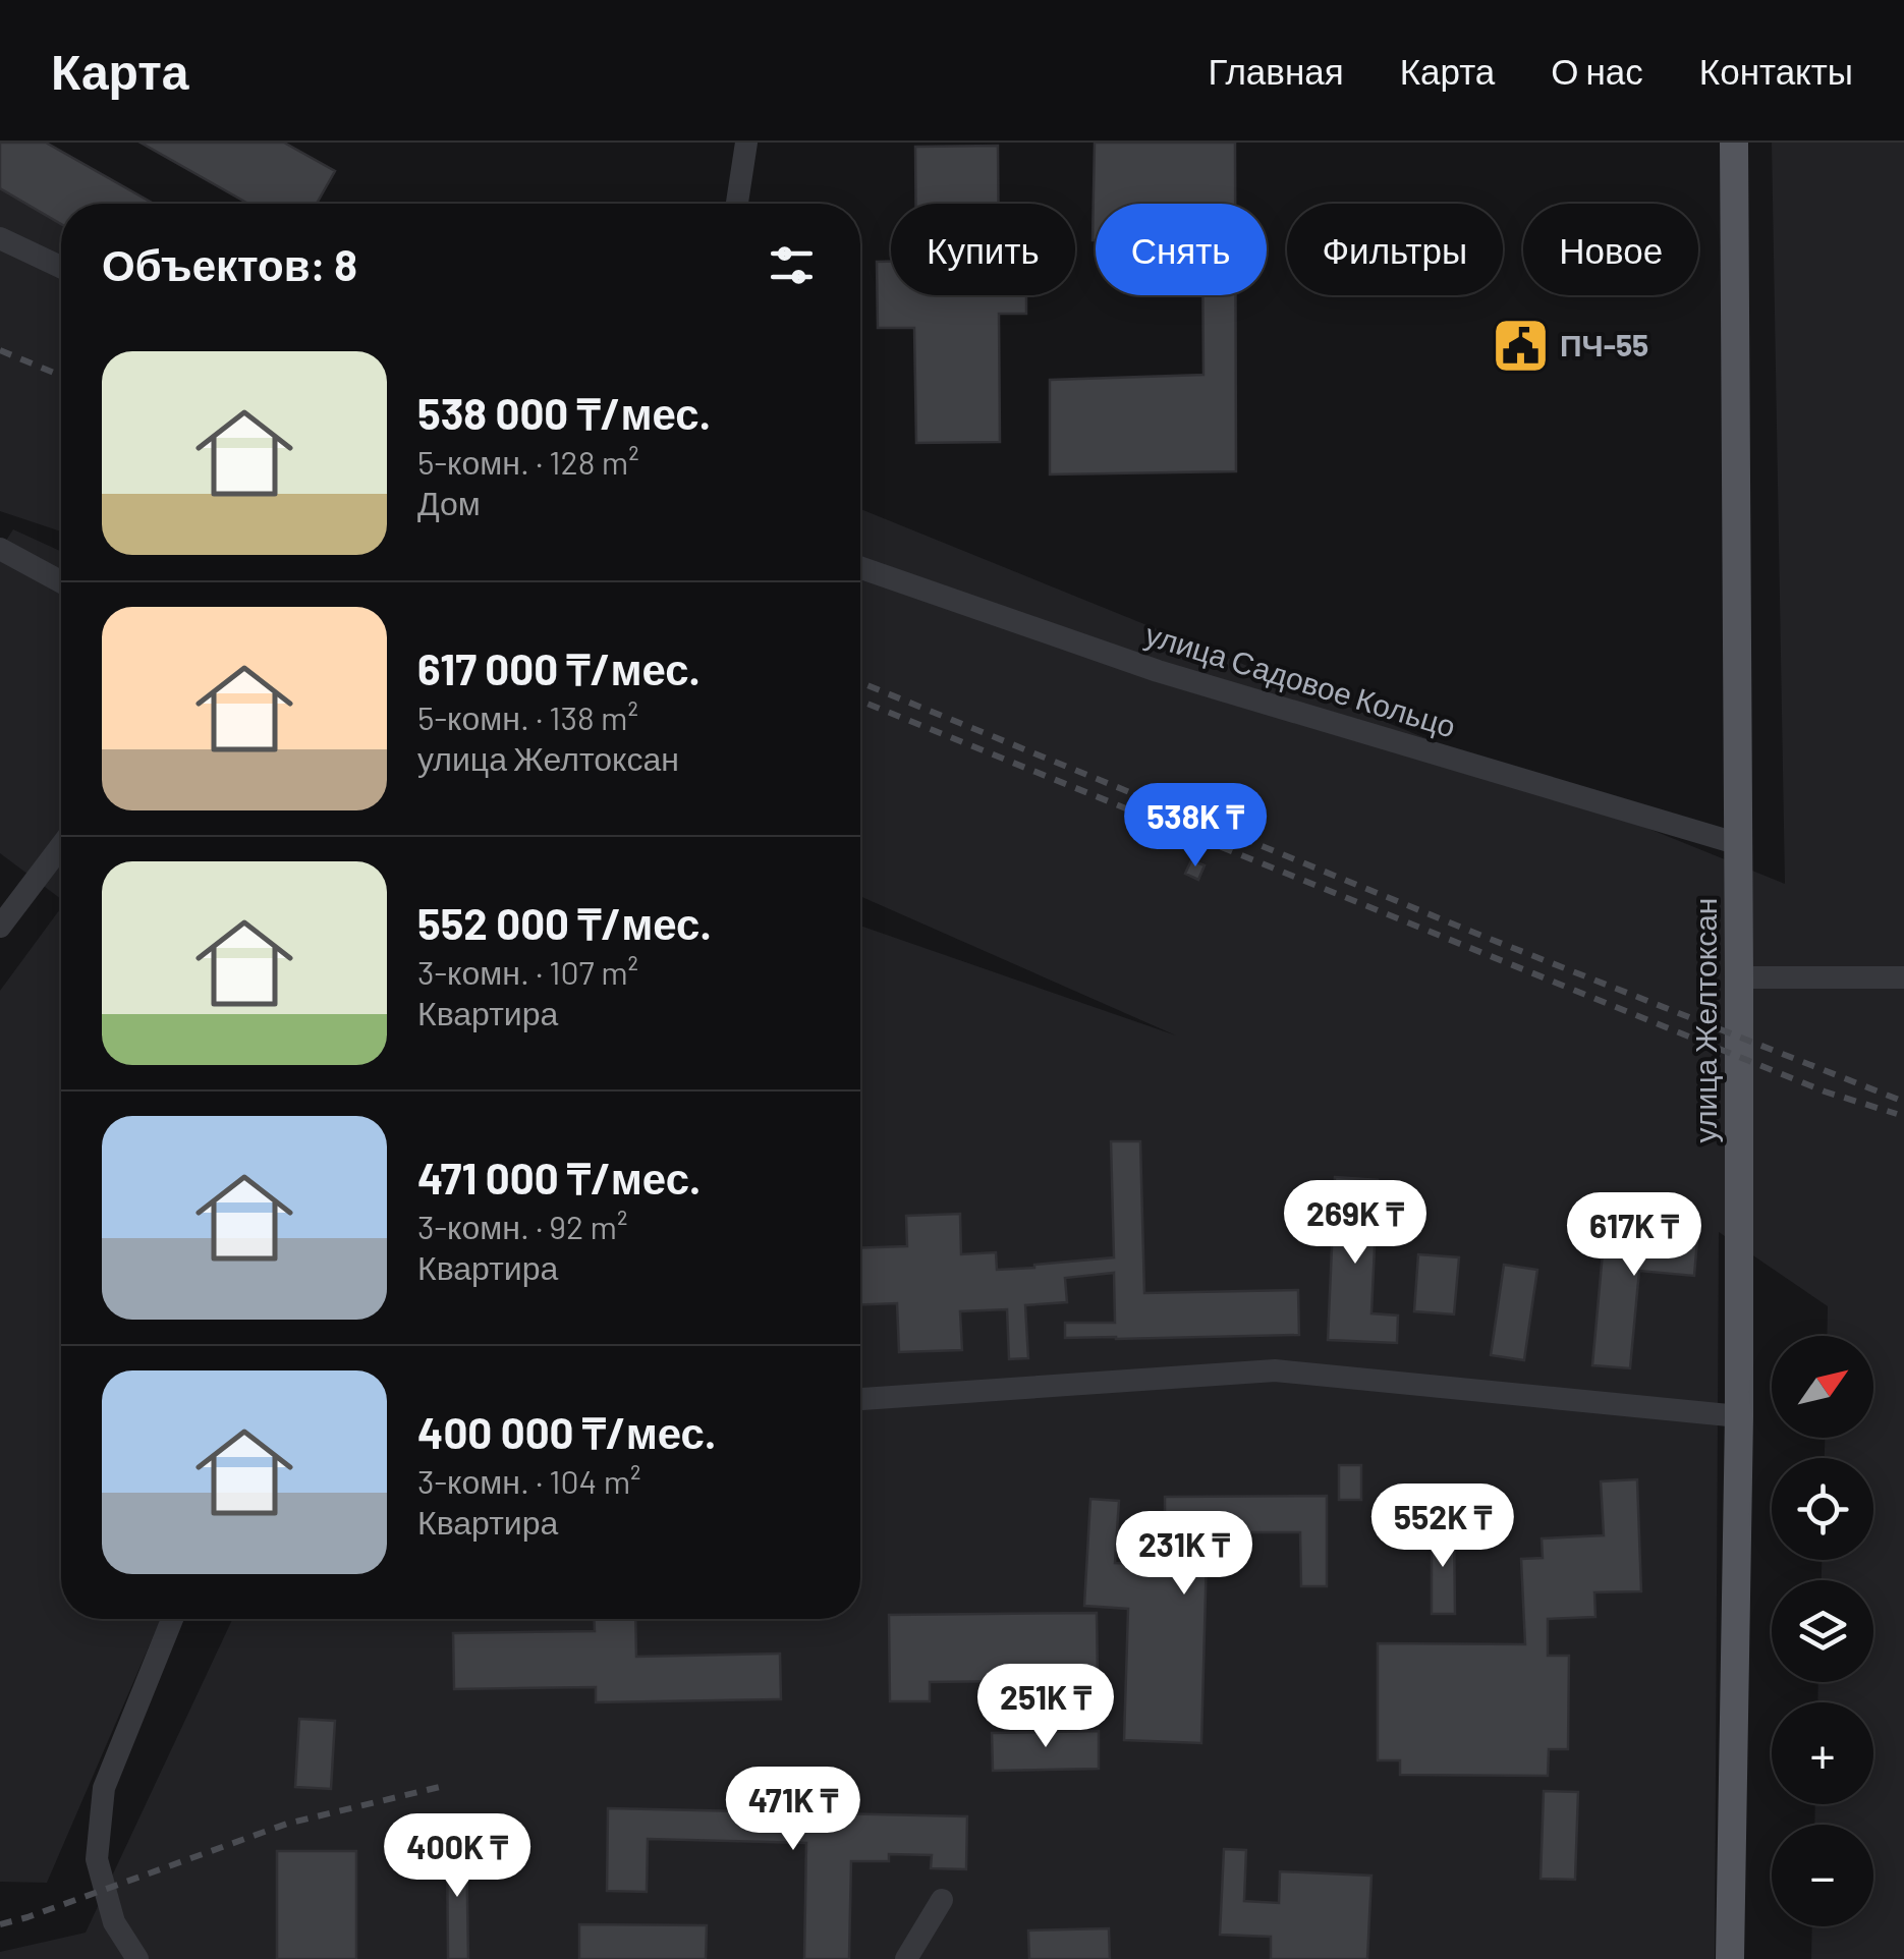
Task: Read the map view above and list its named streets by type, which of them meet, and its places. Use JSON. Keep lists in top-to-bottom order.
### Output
{
  "streets": {
    "main road": ["улица Желтоксан"],
    "street": ["улица Садовое Кольцо"]
  },
  "crossings": [
    ["улица Садовое Кольцо", "улица Желтоксан"]
  ],
  "places": {
    "public building": ["ПЧ-55"]
  },
  "north": "top right",
  "page": {
    "header": "Карта",
    "nav": [
      "Главная",
      "Карта",
      "О нас",
      "Контакты"
    ],
    "chip": [
      "Купить",
      "Снять",
      "Фильтры",
      "Новое"
    ],
    "heading": "Объектов: 8",
    "list": [
      {
        "name": "538 000 ₸/мес.",
        "note": "5-комн. · 128 m² · Дом"
      },
      {
        "name": "617 000 ₸/мес.",
        "note": "5-комн. · 138 m² · улица Желтоксан"
      },
      {
        "name": "552 000 ₸/мес.",
        "note": "3-комн. · 107 m² · Квартира"
      },
      {
        "name": "471 000 ₸/мес.",
        "note": "3-комн. · 92 m² · Квартира"
      },
      {
        "name": "400 000 ₸/мес.",
        "note": "3-комн. · 104 m² · Квартира"
      }
    ],
    "price": [
      "538K ₸",
      "269K ₸",
      "617K ₸",
      "552K ₸",
      "231K ₸",
      "251K ₸",
      "471K ₸",
      "400K ₸"
    ],
    "map_buttons": ["+", "−"]
  }
}
